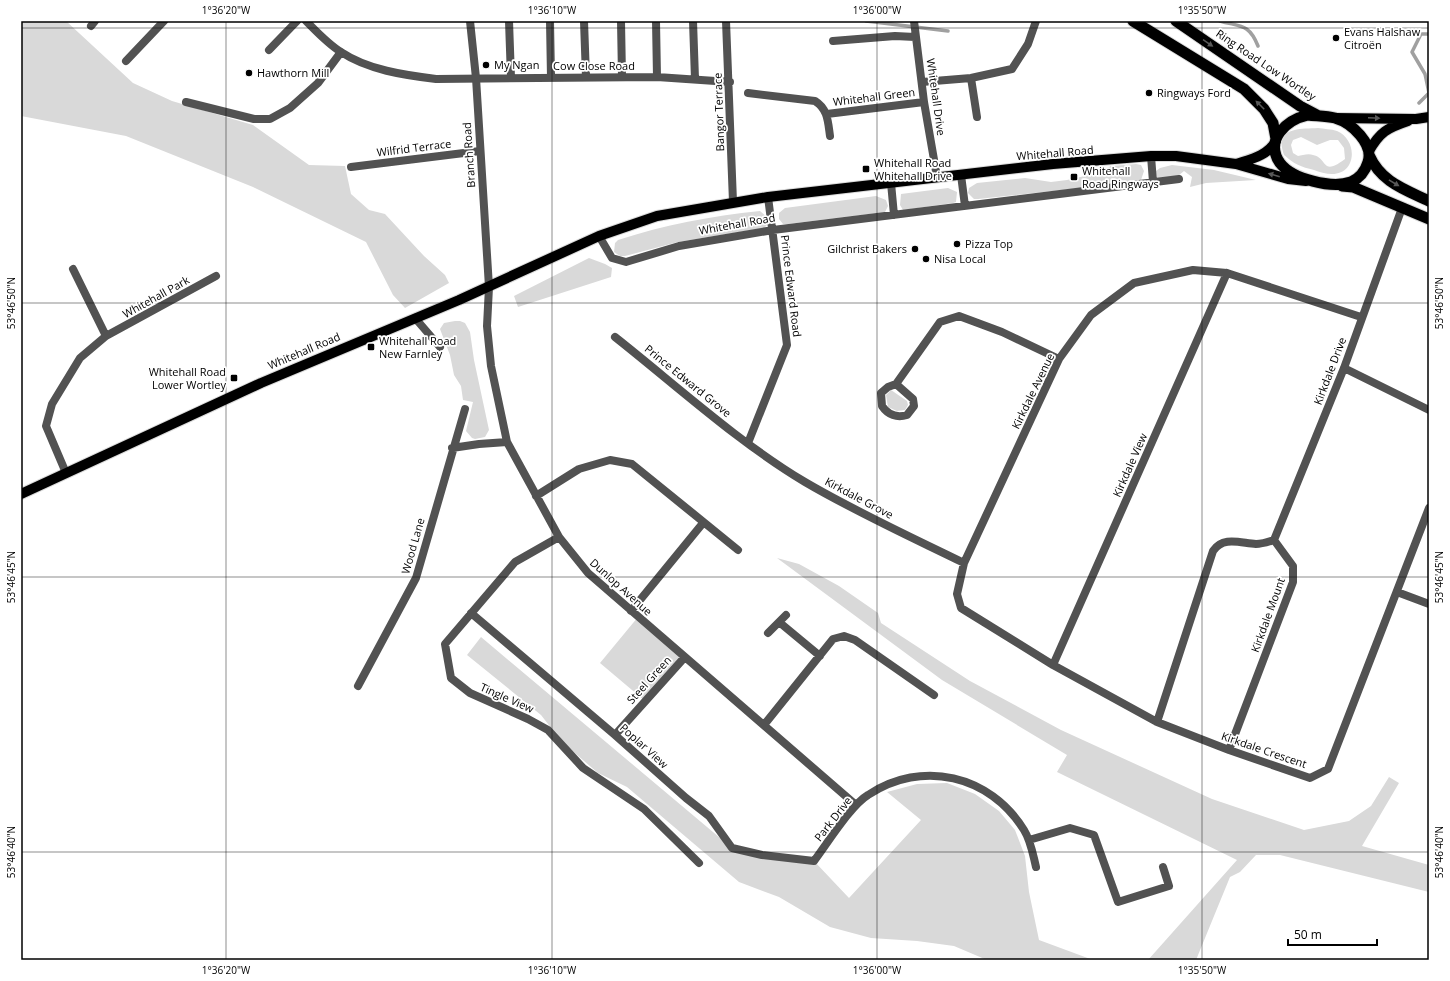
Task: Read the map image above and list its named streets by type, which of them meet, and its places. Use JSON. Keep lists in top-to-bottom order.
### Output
{
  "streets": {
    "highway": ["Ring Road Low Wortley"],
    "main road": ["Whitehall Road"],
    "street": [
      "Cow Close Road",
      "Whitehall Green",
      "Whitehall Drive",
      "Bangor Terrace",
      "Wilfrid Terrace",
      "Branch Road",
      "Prince Edward Road",
      "Whitehall Park",
      "Kirkdale Drive",
      "Prince Edward Grove",
      "Kirkdale Avenue",
      "Kirkdale View",
      "Kirkdale Grove",
      "Wood Lane",
      "Dunlop Avenue",
      "Kirkdale Mount",
      "Steel Green",
      "Tingle View",
      "Poplar View",
      "Kirkdale Crescent",
      "Park Drive"
    ]
  },
  "crossings": [
    ["Ring Road Low Wortley", "Whitehall Road"],
    ["Cow Close Road", "Bangor Terrace"],
    ["Cow Close Road", "Branch Road"],
    ["Whitehall Green", "Whitehall Drive"],
    ["Whitehall Drive", "Whitehall Road"],
    ["Bangor Terrace", "Whitehall Road"],
    ["Wilfrid Terrace", "Branch Road"],
    ["Whitehall Road", "Branch Road"],
    ["Whitehall Road", "Prince Edward Road"],
    ["Whitehall Road", "Whitehall Park"],
    ["Whitehall Road", "Dunlop Avenue"],
    ["Branch Road", "Dunlop Avenue"],
    ["Prince Edward Road", "Prince Edward Grove"],
    ["Prince Edward Road", "Kirkdale Grove"],
    ["Kirkdale Drive", "Kirkdale Avenue"],
    ["Kirkdale Drive", "Kirkdale Mount"],
    ["Prince Edward Grove", "Kirkdale Grove"],
    ["Kirkdale Avenue", "Kirkdale View"],
    ["Kirkdale Avenue", "Kirkdale Grove"],
    ["Kirkdale Avenue", "Kirkdale Crescent"],
    ["Kirkdale View", "Kirkdale Crescent"],
    ["Dunlop Avenue", "Steel Green"],
    ["Dunlop Avenue", "Tingle View"],
    ["Dunlop Avenue", "Park Drive"],
    ["Kirkdale Mount", "Kirkdale Crescent"],
    ["Steel Green", "Poplar View"],
    ["Tingle View", "Poplar View"],
    ["Poplar View", "Park Drive"]
  ],
  "places": {
    "other": [
      "Evans Halshaw Citroën",
      "My Ngan",
      "Hawthorn Mill",
      "Ringways Ford",
      "Pizza Top",
      "Gilchrist Bakers",
      "Nisa Local"
    ],
    "transit": [
      "Whitehall Road Whitehall Drive",
      "Whitehall Road Ringways",
      "Whitehall Road New Farnley",
      "Whitehall Road Lower Wortley"
    ]
  },
  "scale_bar": "50 m",
  "coordinates": [
    "1°36'20\"W",
    "1°36'10\"W",
    "1°36'00\"W",
    "1°35'50\"W",
    "53°46'50\"N",
    "53°46'45\"N",
    "53°46'40\"N"
  ]
}
